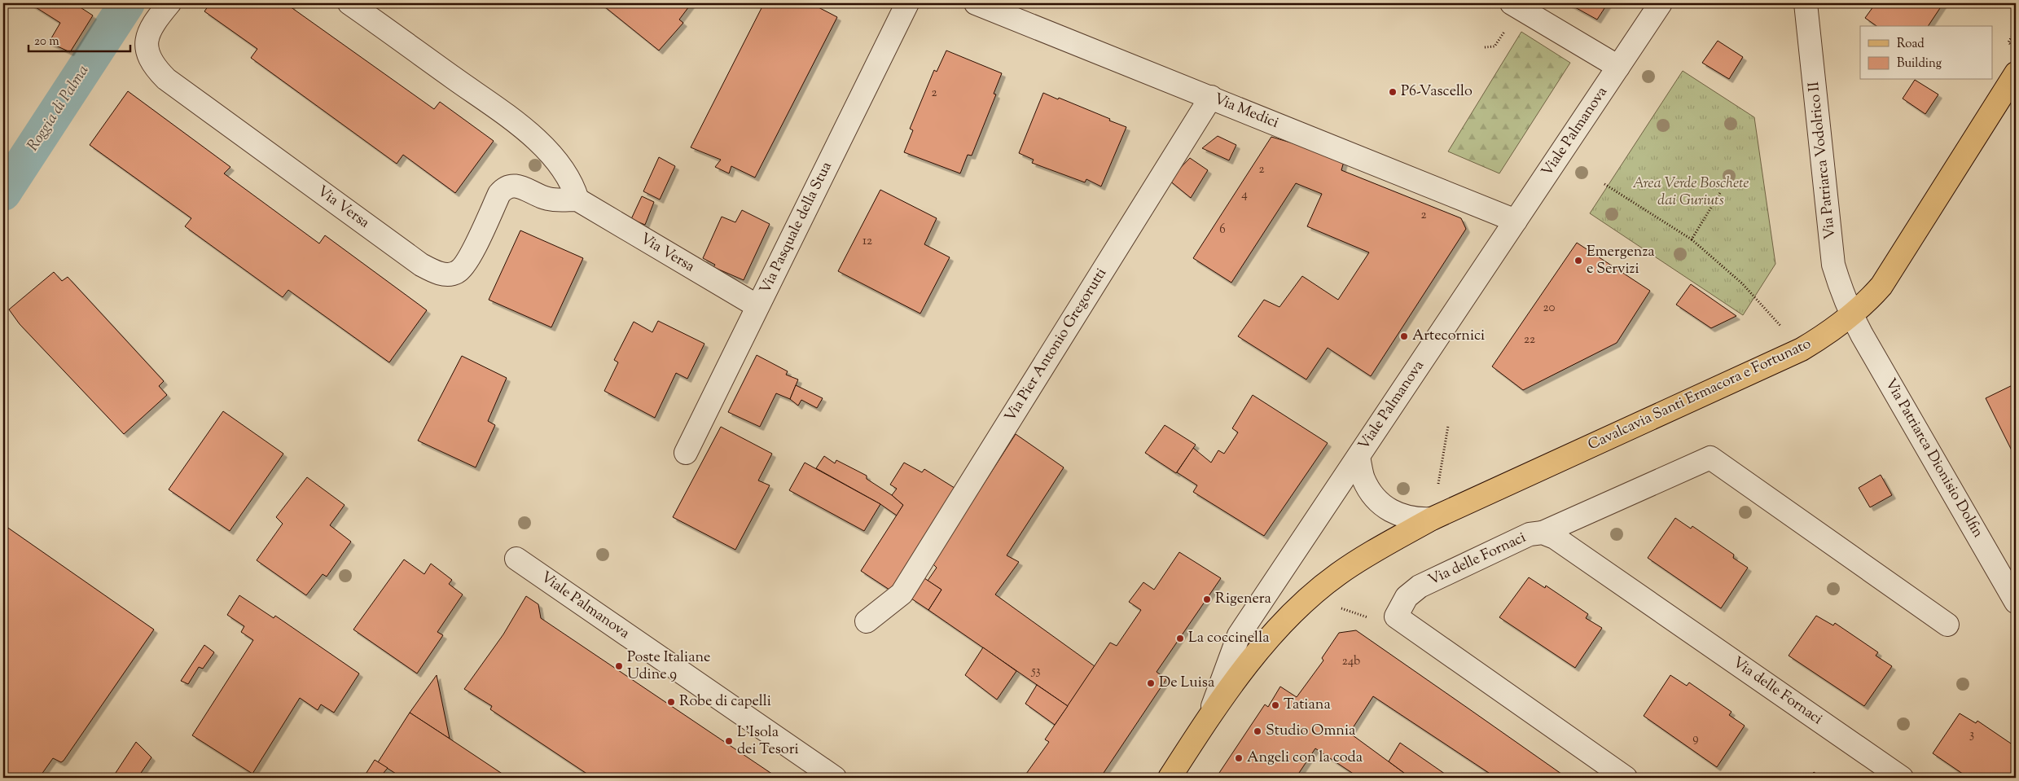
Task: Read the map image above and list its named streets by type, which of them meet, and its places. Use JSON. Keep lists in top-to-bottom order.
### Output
{
  "streets": {
    "main road": ["Viale Palmanova", "Cavalcavia Santi Ermacora e Fortunato"],
    "street": [
      "Via Medici",
      "Via Patriarca Vodolrico II",
      "Via Versa",
      "Via Pasquale della Stua",
      "Via Pier Antonio Gregorutti",
      "Via Patriarca Dionisio Dolfin",
      "Via delle Fornaci"
    ]
  },
  "crossings": [
    ["Via Medici", "Viale Palmanova"],
    ["Via Medici", "Via Pier Antonio Gregorutti"],
    ["Viale Palmanova", "Cavalcavia Santi Ermacora e Fortunato"],
    ["Via Patriarca Vodolrico II", "Cavalcavia Santi Ermacora e Fortunato"],
    ["Via Patriarca Vodolrico II", "Via Patriarca Dionisio Dolfin"],
    ["Via Versa", "Via Pasquale della Stua"],
    ["Cavalcavia Santi Ermacora e Fortunato", "Via Patriarca Dionisio Dolfin"]
  ],
  "water": ["Roggia di Palma"],
  "parks": ["Area Verde Boschete dai Guriuts"],
  "places": [
    "P6-Vascello",
    "Emergenza e Servizi",
    "Artecornici",
    "Rigenera",
    "La coccinella",
    "Poste Italiane Udine 9",
    "De Luisa",
    "Robe di capelli",
    "Tatiana",
    "Studio Omnia",
    "L'Isola dei Tesori",
    "Angeli con la coda"
  ],
  "house_numbers": [
    "2",
    "2",
    "4",
    "2",
    "6",
    "12",
    "20",
    "22",
    "24b",
    "53",
    "3",
    "9"
  ],
  "legend": ["Road", "Building"],
  "scale_bar": "20 m"
}
